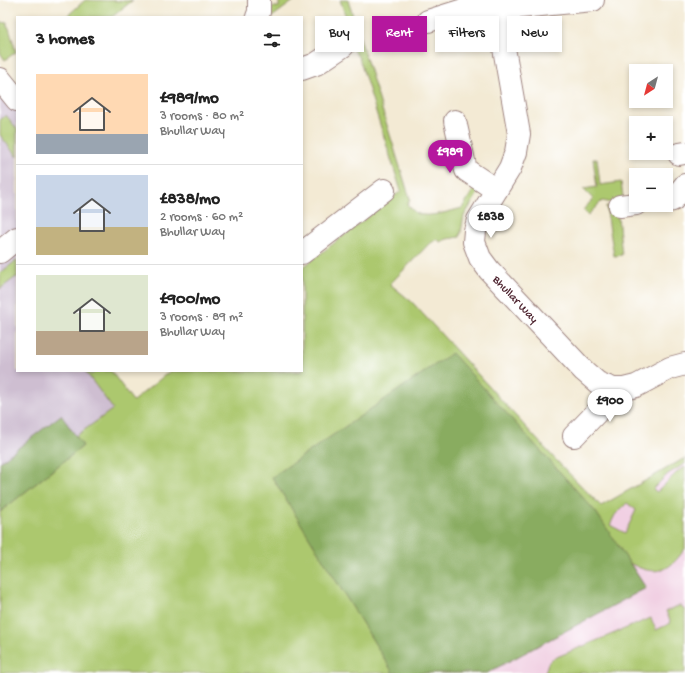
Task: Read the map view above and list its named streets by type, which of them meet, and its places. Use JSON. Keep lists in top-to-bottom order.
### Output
{
  "streets": {
    "street": ["Bhullar Way"]
  },
  "north": "bottom left",
  "page": {
    "chip": [
      "Buy",
      "Rent",
      "Filters",
      "New"
    ],
    "heading": "3 homes",
    "map_buttons": ["+", "−"],
    "list": [
      {
        "name": "£989/mo",
        "note": "3 rooms · 80 m² · Bhullar Way"
      },
      {
        "name": "£838/mo",
        "note": "2 rooms · 60 m² · Bhullar Way"
      },
      {
        "name": "£900/mo",
        "note": "3 rooms · 89 m² · Bhullar Way"
      }
    ],
    "price": ["£989", "£838", "£900"]
  }
}
